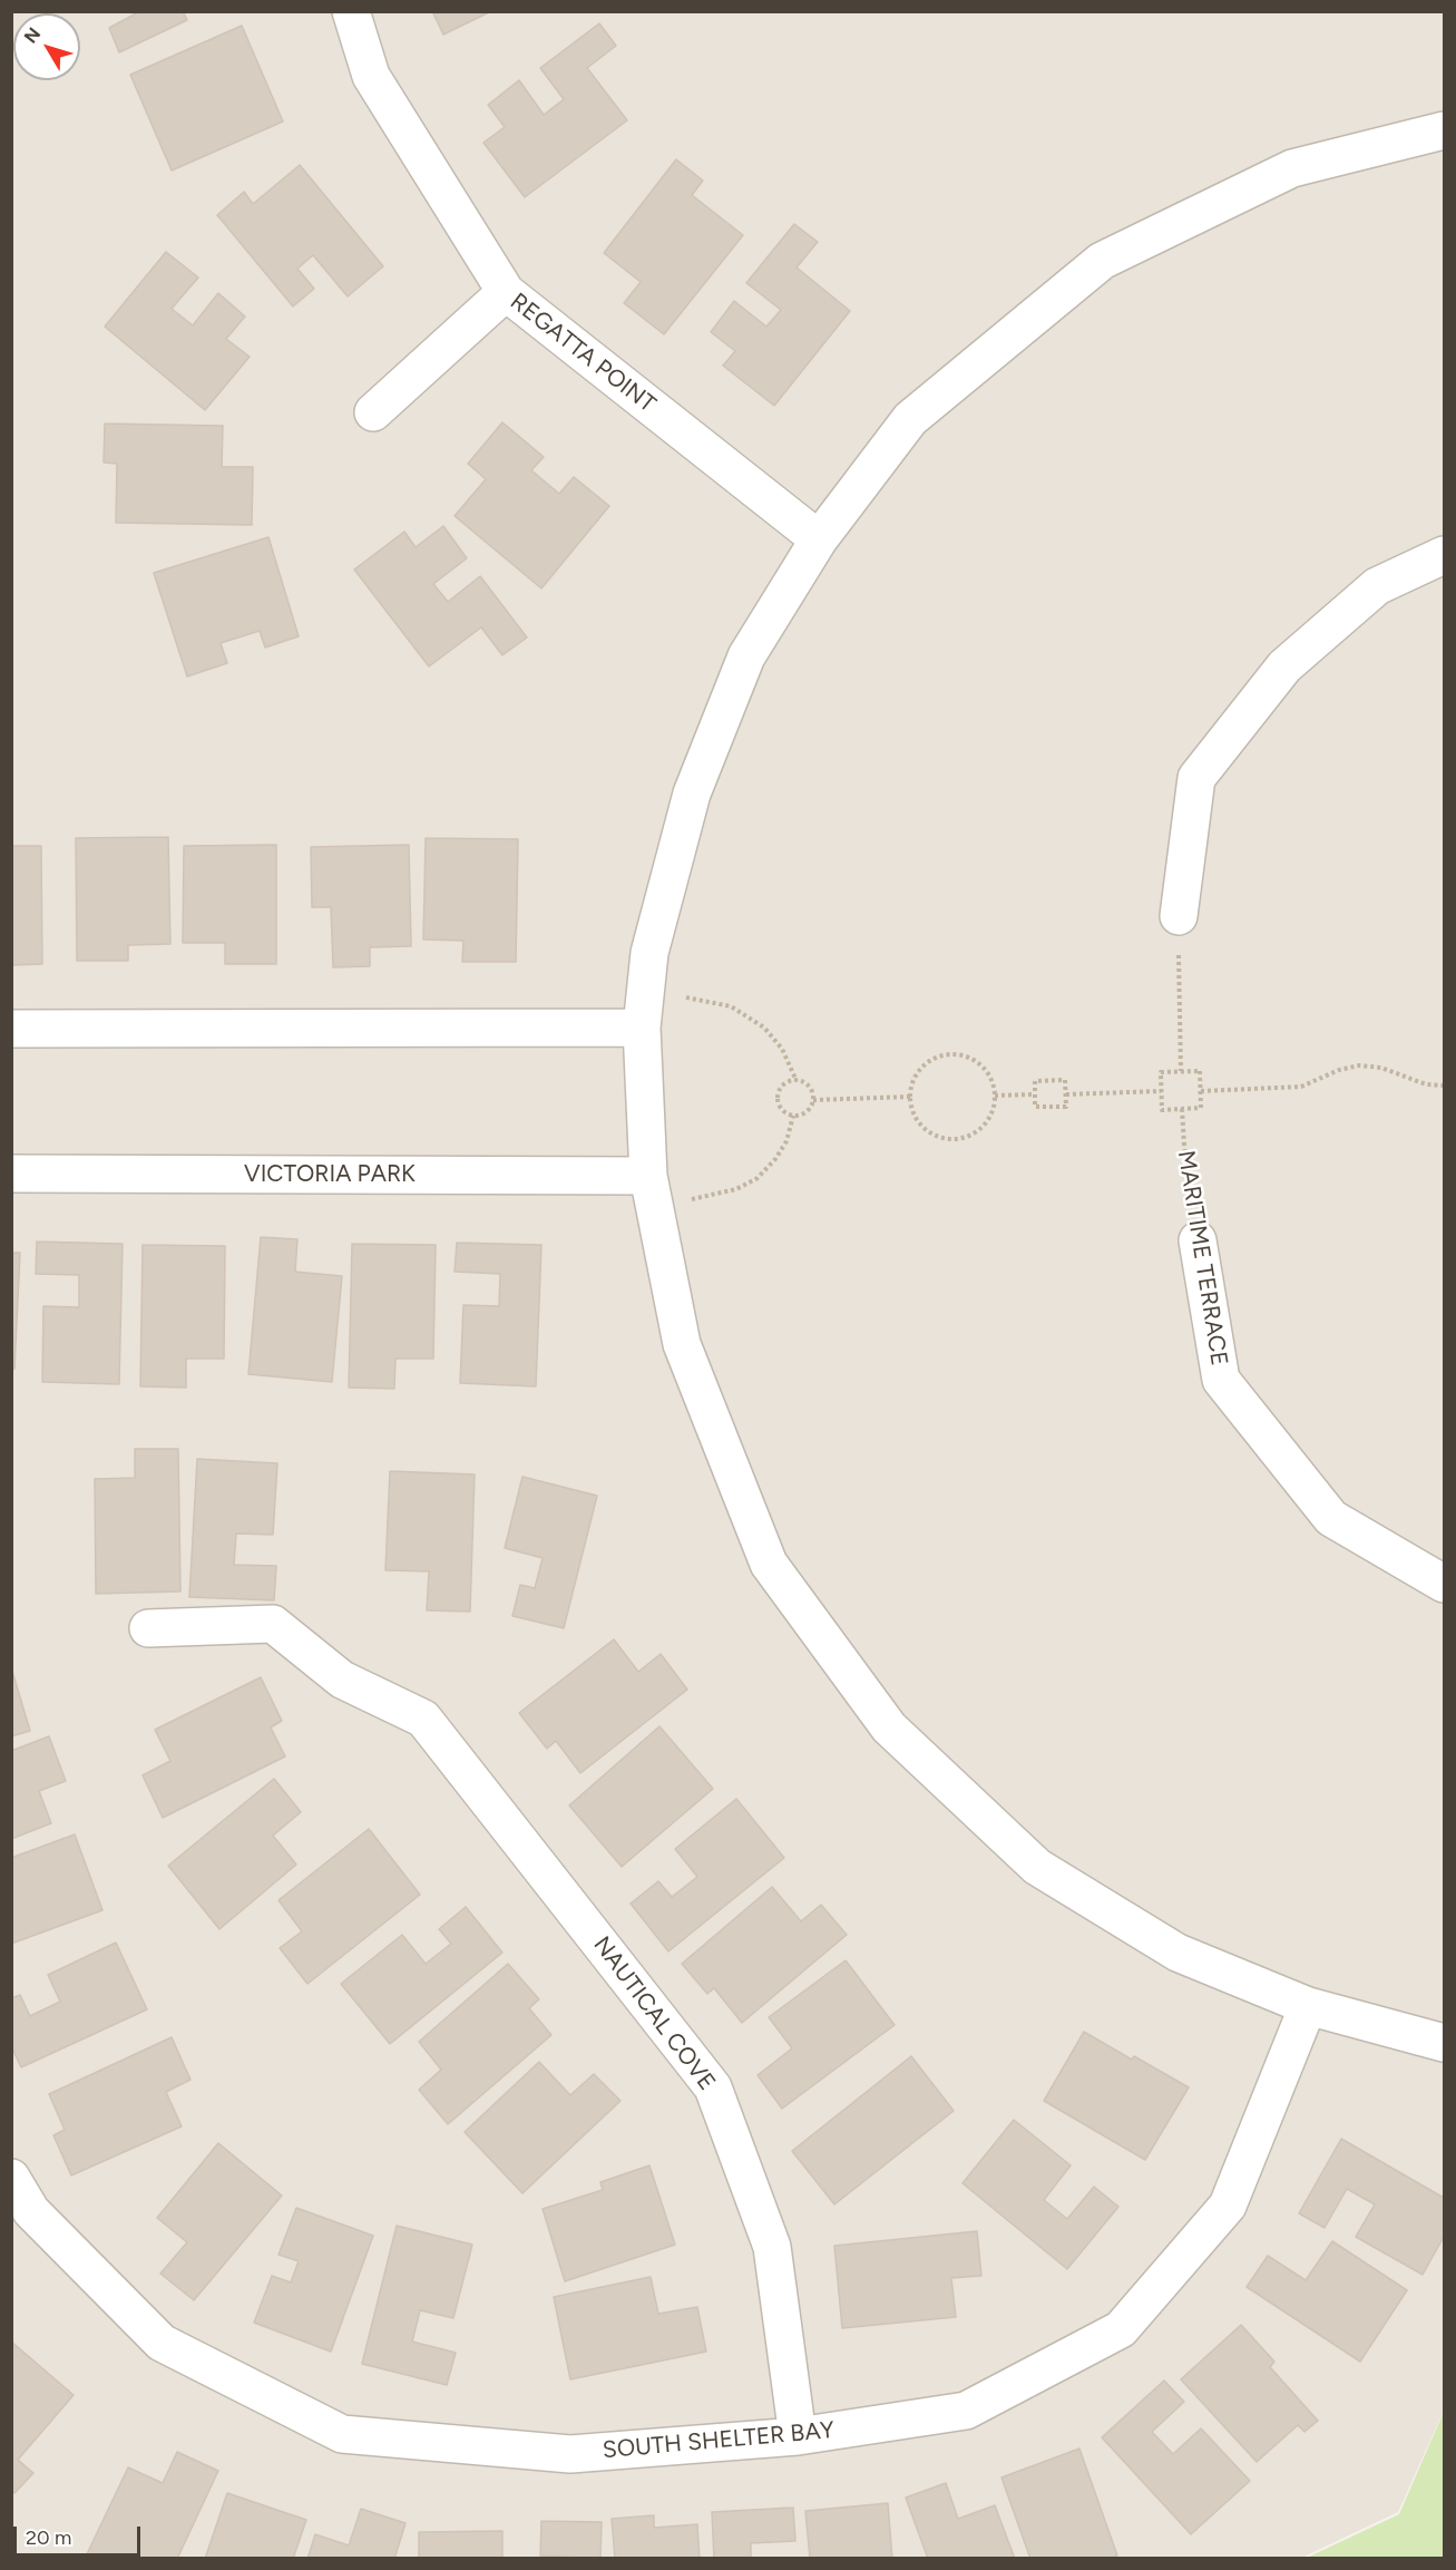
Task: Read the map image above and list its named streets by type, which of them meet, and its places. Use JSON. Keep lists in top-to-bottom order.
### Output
{
  "streets": {
    "street": [
      "REGATTA POINT",
      "VICTORIA PARK",
      "MARITIME TERRACE",
      "NAUTICAL COVE",
      "SOUTH SHELTER BAY"
    ]
  },
  "crossings": [
    ["NAUTICAL COVE", "SOUTH SHELTER BAY"]
  ],
  "scale_bar": "20 m",
  "north": "top left"
}
